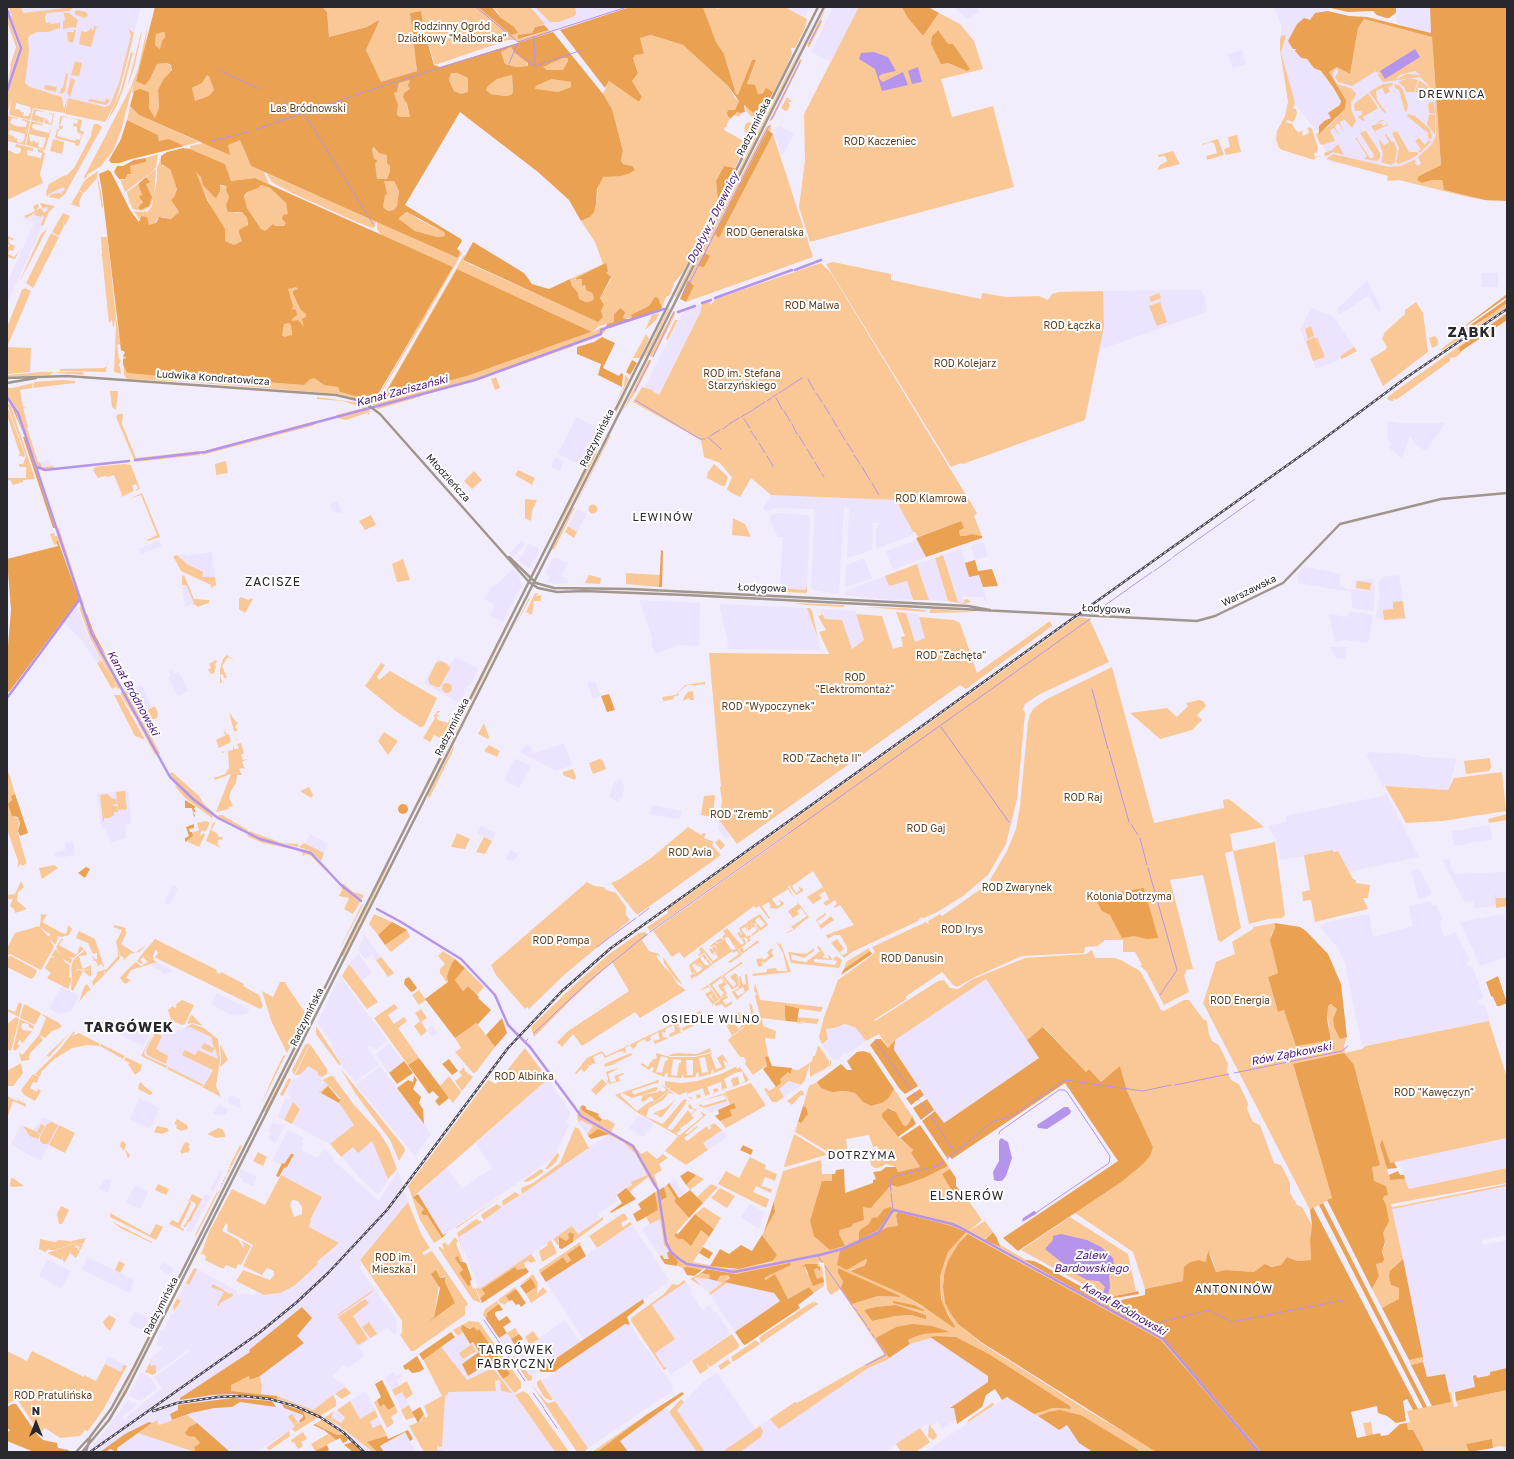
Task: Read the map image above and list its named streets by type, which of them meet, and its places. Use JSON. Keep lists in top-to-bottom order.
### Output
{
  "streets": {
    "main road": [
      "Radzymińska",
      "Ludwika Kondratowicza",
      "Młodzieńcza",
      "Łodygowa",
      "Warszawska"
    ]
  },
  "crossings": [
    ["Radzymińska", "Młodzieńcza"],
    ["Radzymińska", "Łodygowa"],
    ["Ludwika Kondratowicza", "Młodzieńcza"],
    ["Młodzieńcza", "Łodygowa"],
    ["Łodygowa", "Warszawska"]
  ],
  "districts": [
    "DREWNICA",
    "ZĄBKI",
    "LEWINÓW",
    "ZACISZE",
    "OSIEDLE WILNO",
    "TARGÓWEK",
    "DOTRZYMA",
    "ELSNERÓW",
    "ANTONINÓW",
    "TARGÓWEK FABRYCZNY"
  ],
  "water": [
    "Dopływ z Drewnicy",
    "Kanał Zaciszański",
    "Kanał Bródnowski",
    "Rów Ząbkowski",
    "Zalew Bardowskiego"
  ],
  "parks": [
    "Rodzinny Ogród Działkowy \"Malborska\"",
    "Las Bródnowski",
    "ROD Kaczeniec",
    "ROD Generalska",
    "ROD Malwa",
    "ROD Łączka",
    "ROD Kolejarz",
    "ROD im. Stefana Starzyńskiego",
    "ROD Klamrowa",
    "ROD \"Zachęta\"",
    "ROD \"Elektromontaż\"",
    "ROD \"Wypoczynek\"",
    "ROD \"Zachęta II\"",
    "ROD Raj",
    "ROD \"Zremb\"",
    "ROD Gaj",
    "ROD Avia",
    "ROD Zwarynek",
    "Kolonia Dotrzyma",
    "ROD Irys",
    "ROD Pompa",
    "ROD Danusin",
    "ROD Energia",
    "ROD Albinka",
    "ROD \"Kawęczyn\"",
    "ROD im. Mieszka I",
    "ROD Pratulińska"
  ],
  "north": "top"
}
